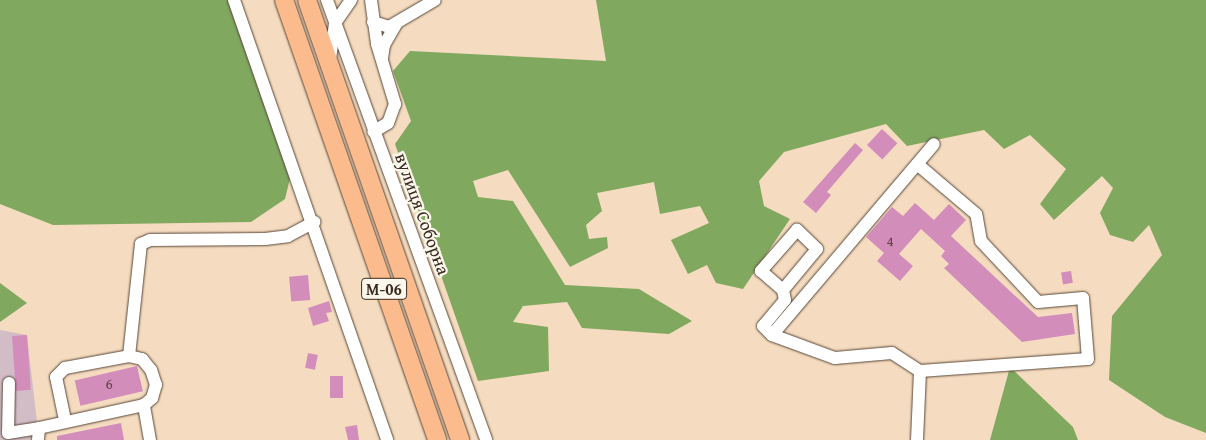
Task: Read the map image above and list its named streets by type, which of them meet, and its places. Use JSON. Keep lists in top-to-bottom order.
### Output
{
  "streets": {
    "highway": ["М-06"],
    "street": ["вулиця Соборна"]
  },
  "house_numbers": ["4", "6"]
}
